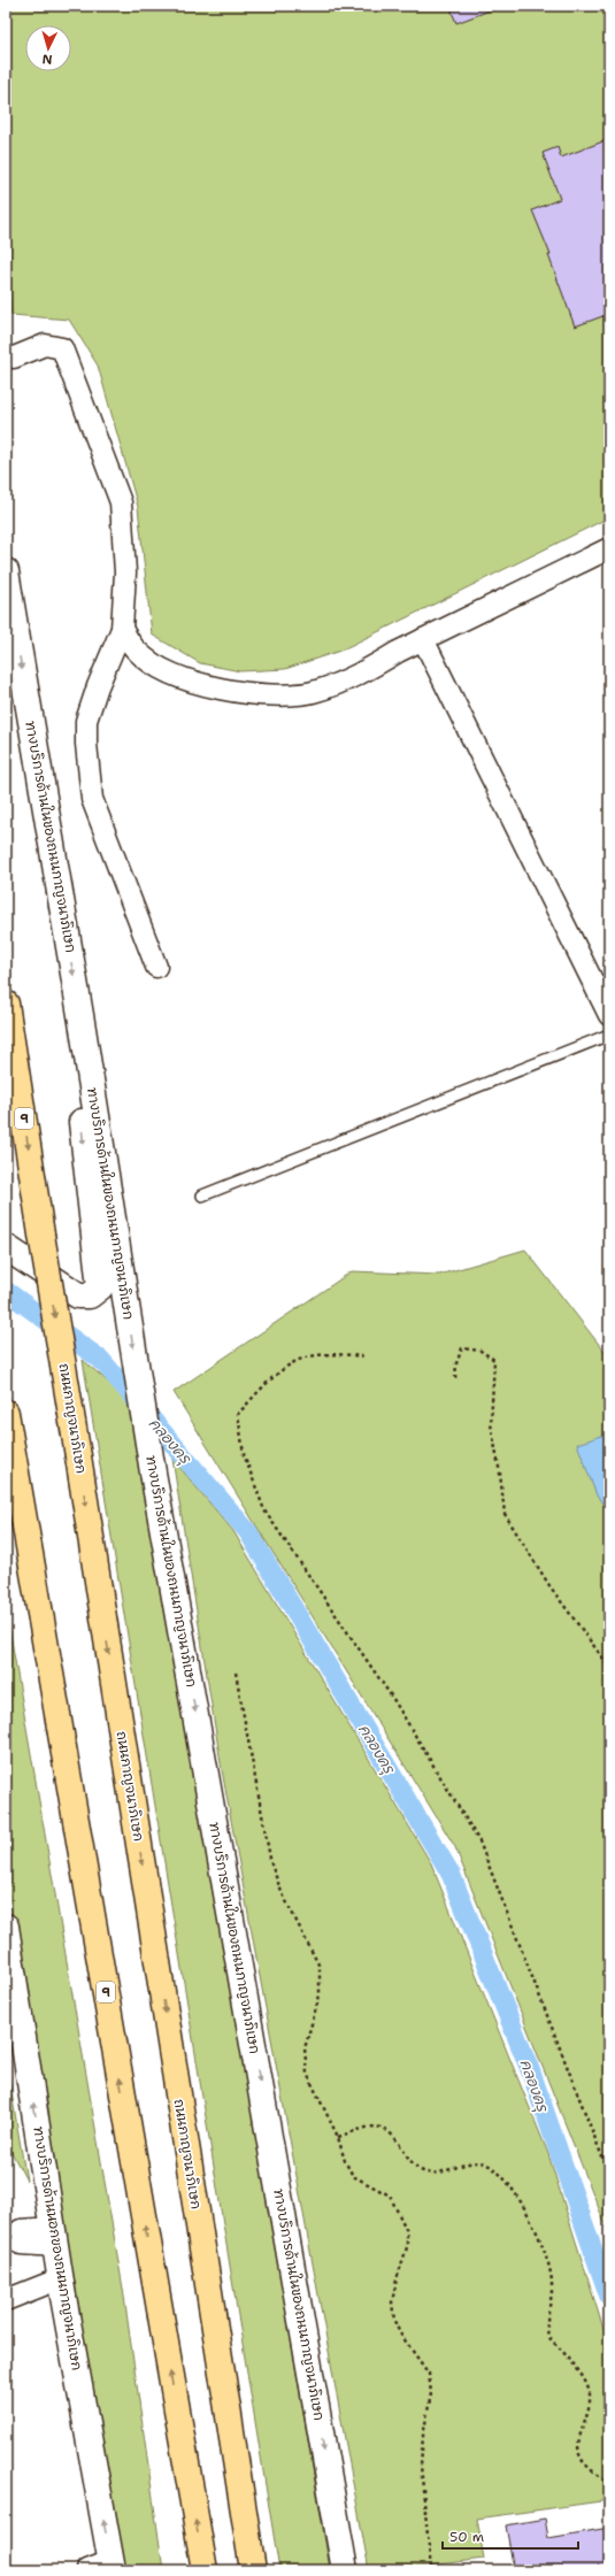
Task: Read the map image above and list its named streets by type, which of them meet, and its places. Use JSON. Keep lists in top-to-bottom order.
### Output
{
  "streets": {
    "highway": ["9", "ถนนกาญจนาภิเษก"],
    "main road": ["ทางบริการด้านในของถนนกาญจนาภิเษก", "ทางบริการด้านนอกของถนนกาญจนาภิเษก"]
  },
  "one_way": ["ทางบริการด้านในของถนนกาญจนาภิเษก", "ทางบริการด้านนอกของถนนกาญจนาภิเษก"],
  "water": ["คลองครุ"],
  "scale_bar": "50 m",
  "north": "bottom"
}
